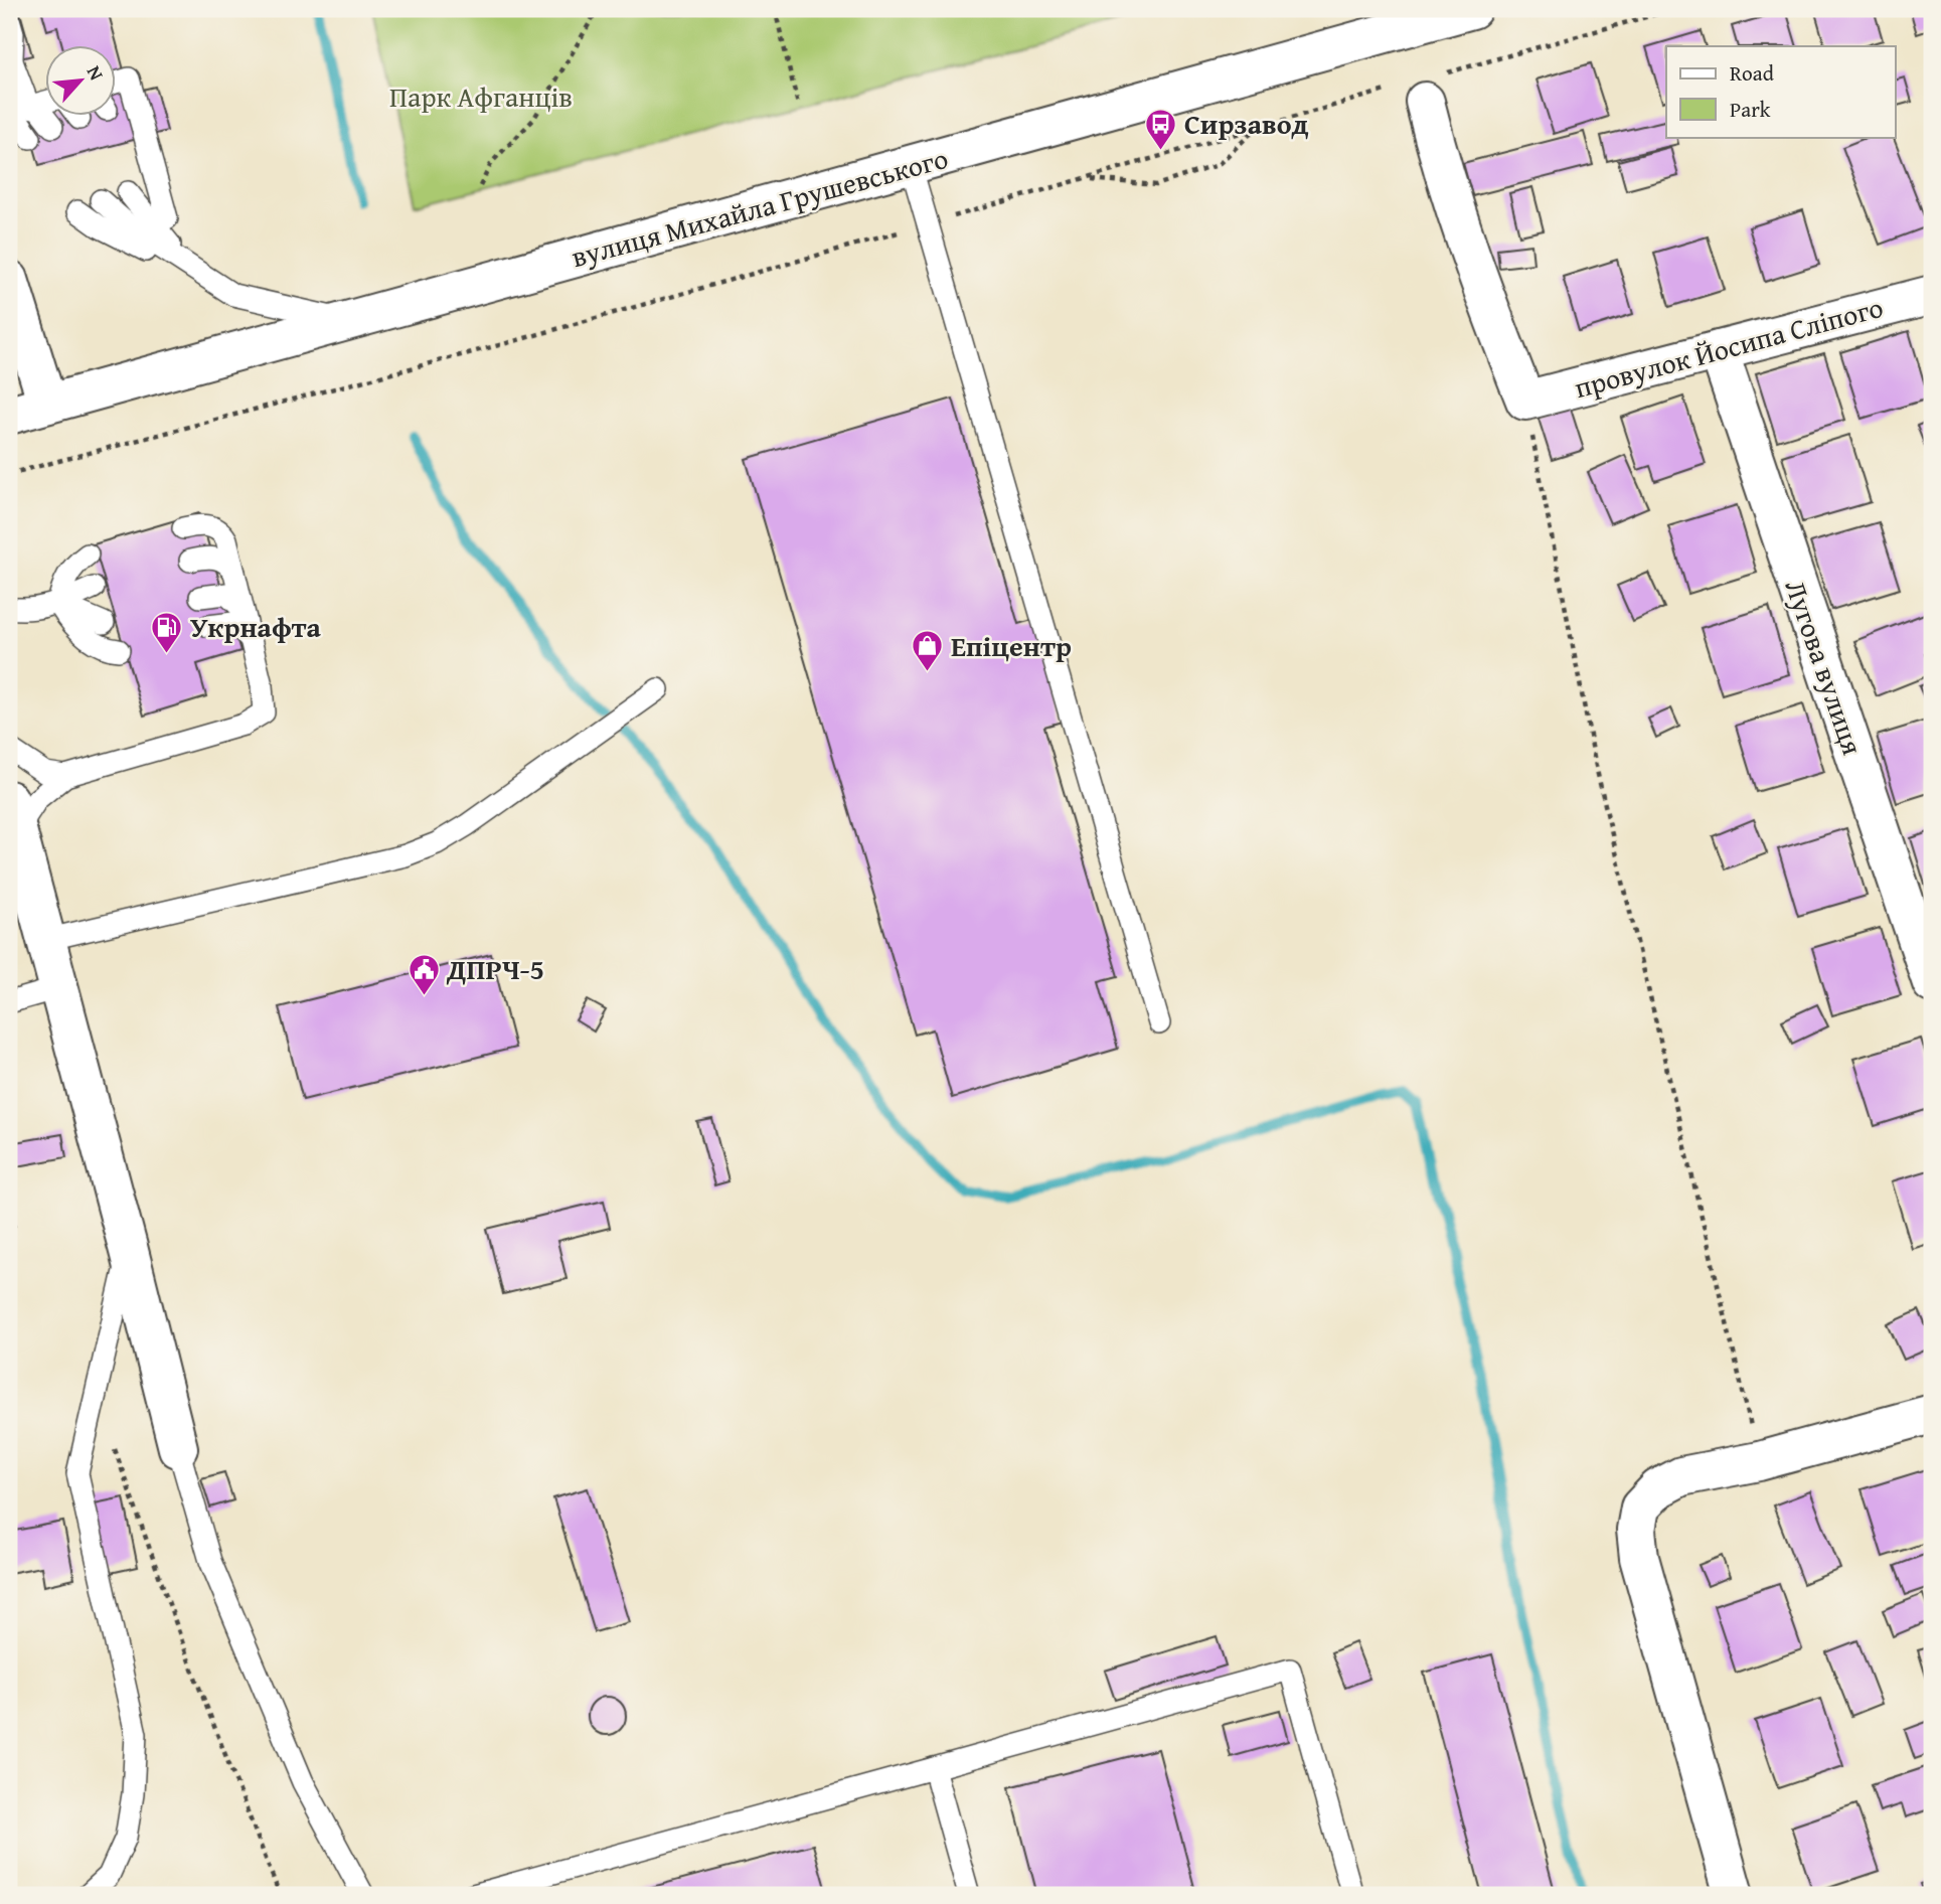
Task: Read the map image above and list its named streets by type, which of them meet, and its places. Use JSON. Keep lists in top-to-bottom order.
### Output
{
  "streets": {
    "street": ["вулиця Михайла Грушевського", "провулок Йосипа Сліпого", "Лугова вулиця"]
  },
  "crossings": [
    ["провулок Йосипа Сліпого", "Лугова вулиця"]
  ],
  "parks": ["Парк Афганців"],
  "places": {
    "bus stop": ["Сирзавод"],
    "fuel station": ["Укрнафта"],
    "shop": ["Епіцентр"],
    "public building": ["ДПРЧ-5"]
  },
  "legend": ["Road", "Park"],
  "north": "top right"
}
